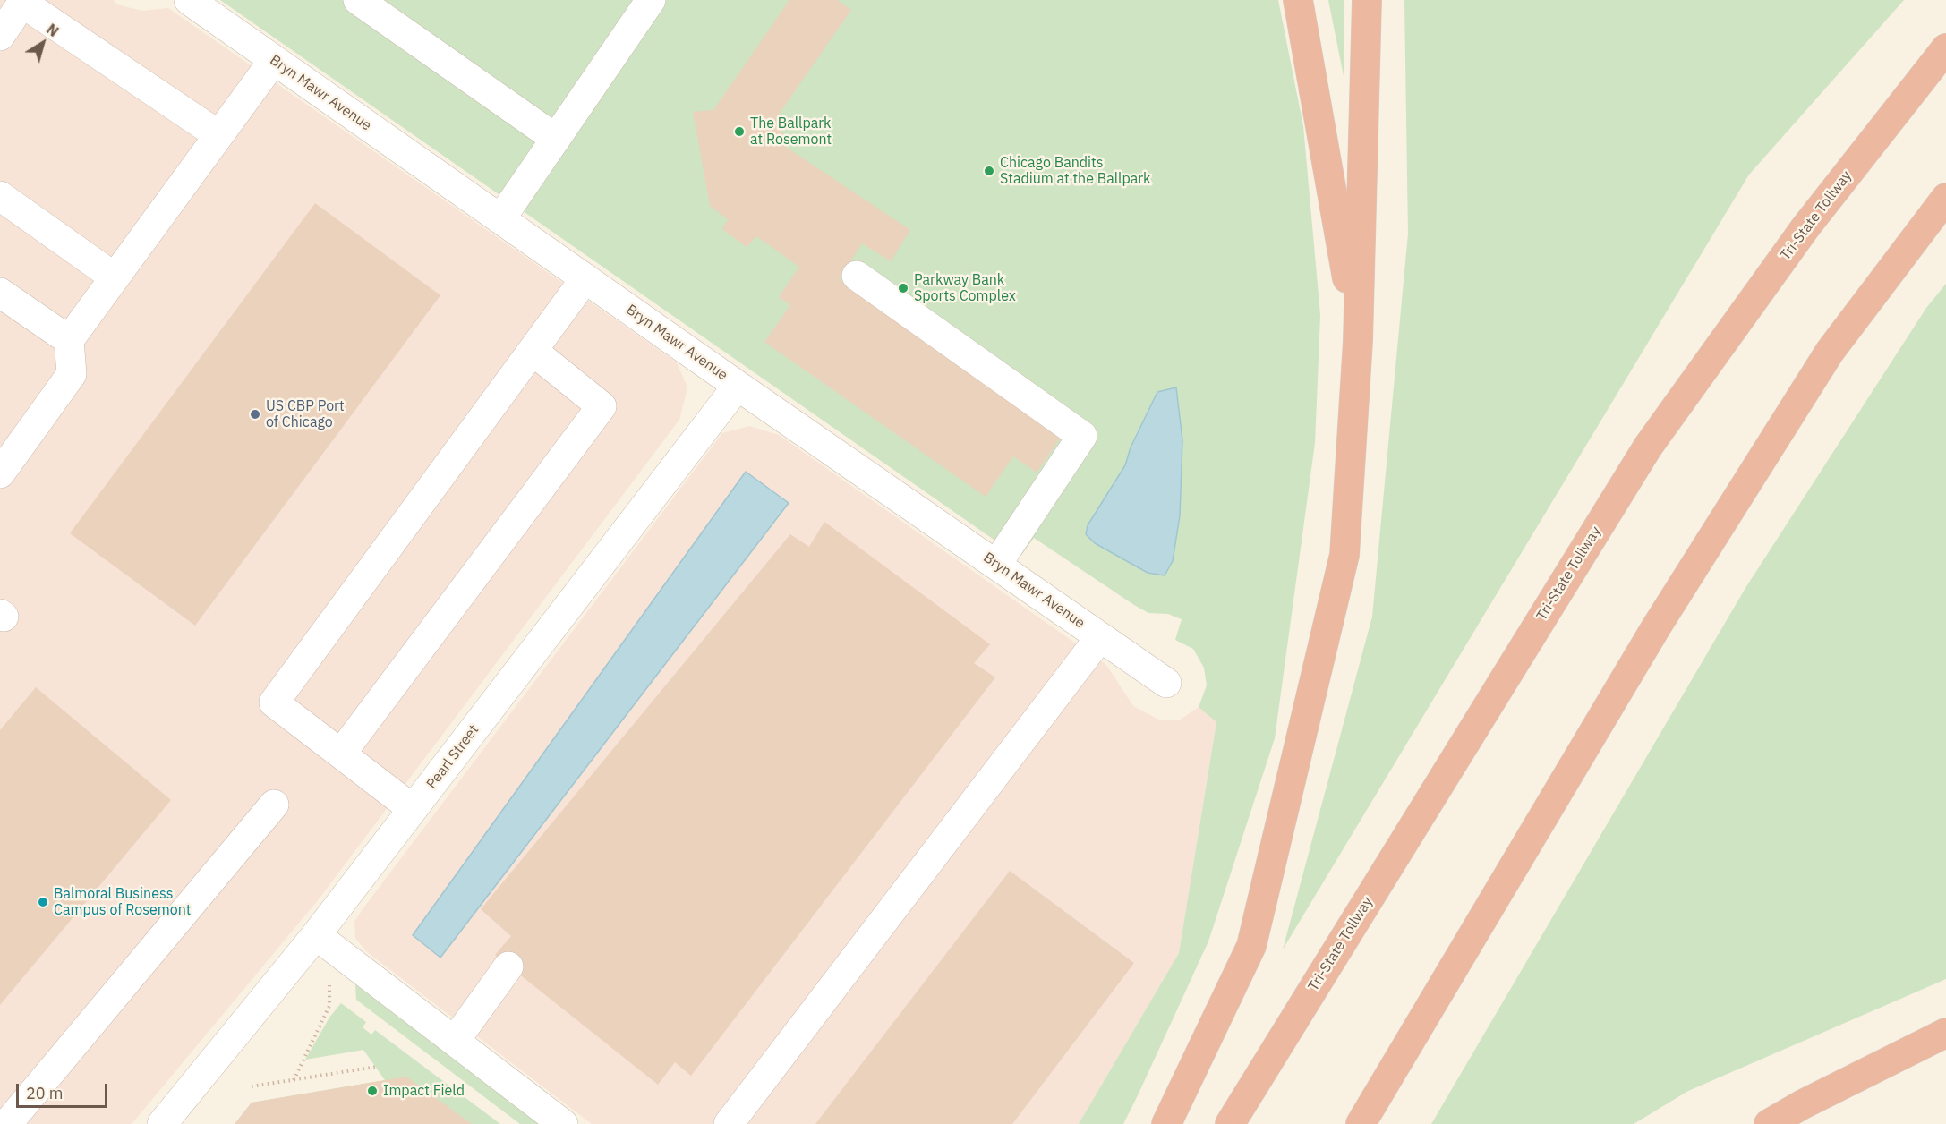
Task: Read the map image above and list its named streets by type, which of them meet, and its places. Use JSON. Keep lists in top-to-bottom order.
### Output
{
  "streets": {
    "highway": ["Tri-State Tollway"],
    "street": ["Bryn Mawr Avenue", "Pearl Street"]
  },
  "crossings": [
    ["Bryn Mawr Avenue", "Pearl Street"]
  ],
  "places": [
    "The Ballpark at Rosemont",
    "Chicago Bandits Stadium at the Ballpark",
    "Parkway Bank Sports Complex",
    "US CBP Port of Chicago",
    "Balmoral Business Campus of Rosemont",
    "Impact Field"
  ],
  "scale_bar": "20 m",
  "north": "top right"
}
